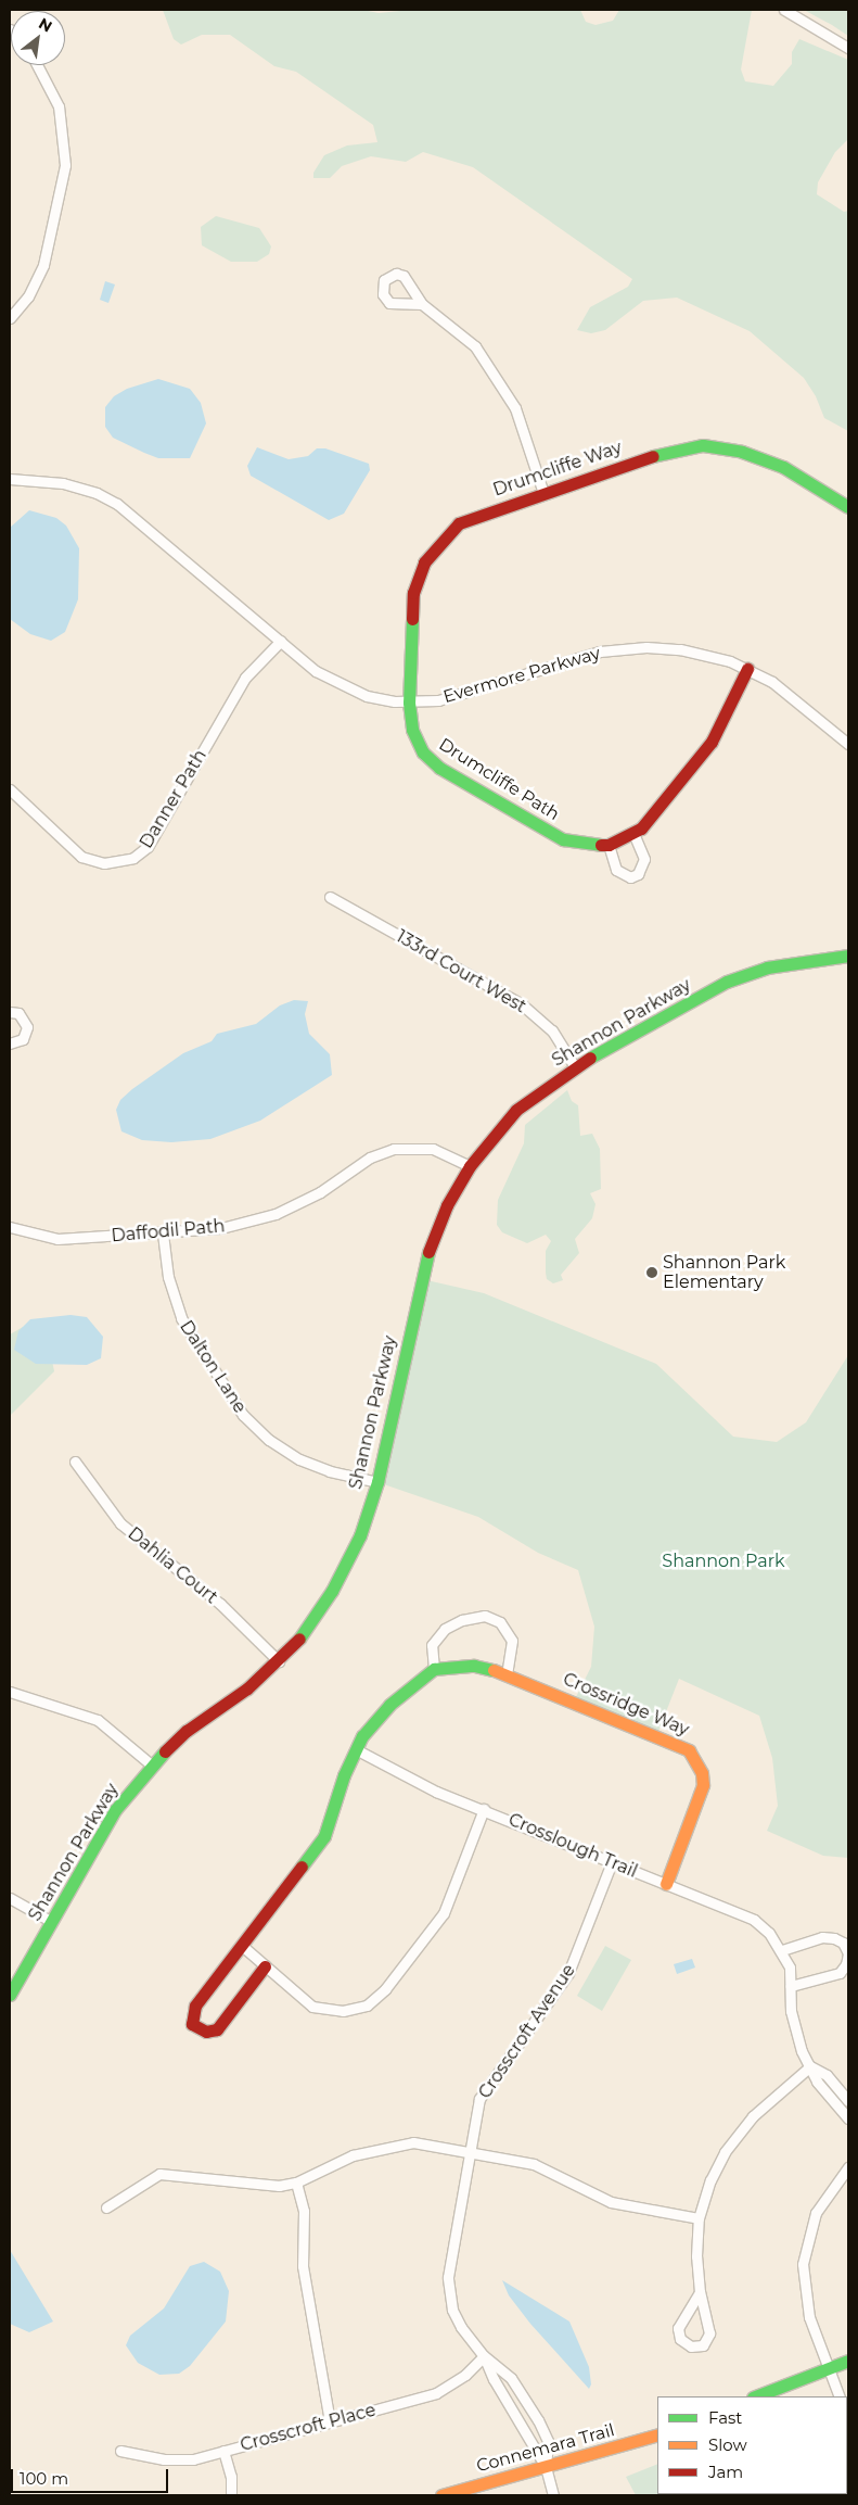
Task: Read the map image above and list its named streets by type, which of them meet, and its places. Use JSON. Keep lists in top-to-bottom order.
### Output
{
  "streets": {
    "street": [
      "Drumcliffe Way",
      "Evermore Parkway",
      "Drumcliffe Path",
      "Danner Path",
      "133rd Court West",
      "Shannon Parkway",
      "Daffodil Path",
      "Dalton Lane",
      "Dahlia Court",
      "Crossridge Way",
      "Crosslough Trail",
      "Crosscroft Avenue",
      "Crosscroft Place",
      "Connemara Trail"
    ]
  },
  "crossings": [
    ["Drumcliffe Way", "Evermore Parkway"],
    ["Drumcliffe Way", "Drumcliffe Path"],
    ["Evermore Parkway", "Drumcliffe Path"],
    ["Evermore Parkway", "Danner Path"],
    ["133rd Court West", "Shannon Parkway"],
    ["Shannon Parkway", "Daffodil Path"],
    ["Shannon Parkway", "Dalton Lane"],
    ["Shannon Parkway", "Dahlia Court"],
    ["Daffodil Path", "Dalton Lane"],
    ["Crossridge Way", "Crosslough Trail"],
    ["Crosslough Trail", "Crosscroft Avenue"],
    ["Crosscroft Avenue", "Crosscroft Place"],
    ["Crosscroft Avenue", "Connemara Trail"]
  ],
  "parks": ["Shannon Park"],
  "places": ["Shannon Park Elementary"],
  "legend": ["Fast", "Slow", "Jam"],
  "scale_bar": "100 m",
  "north": "top right"
}
